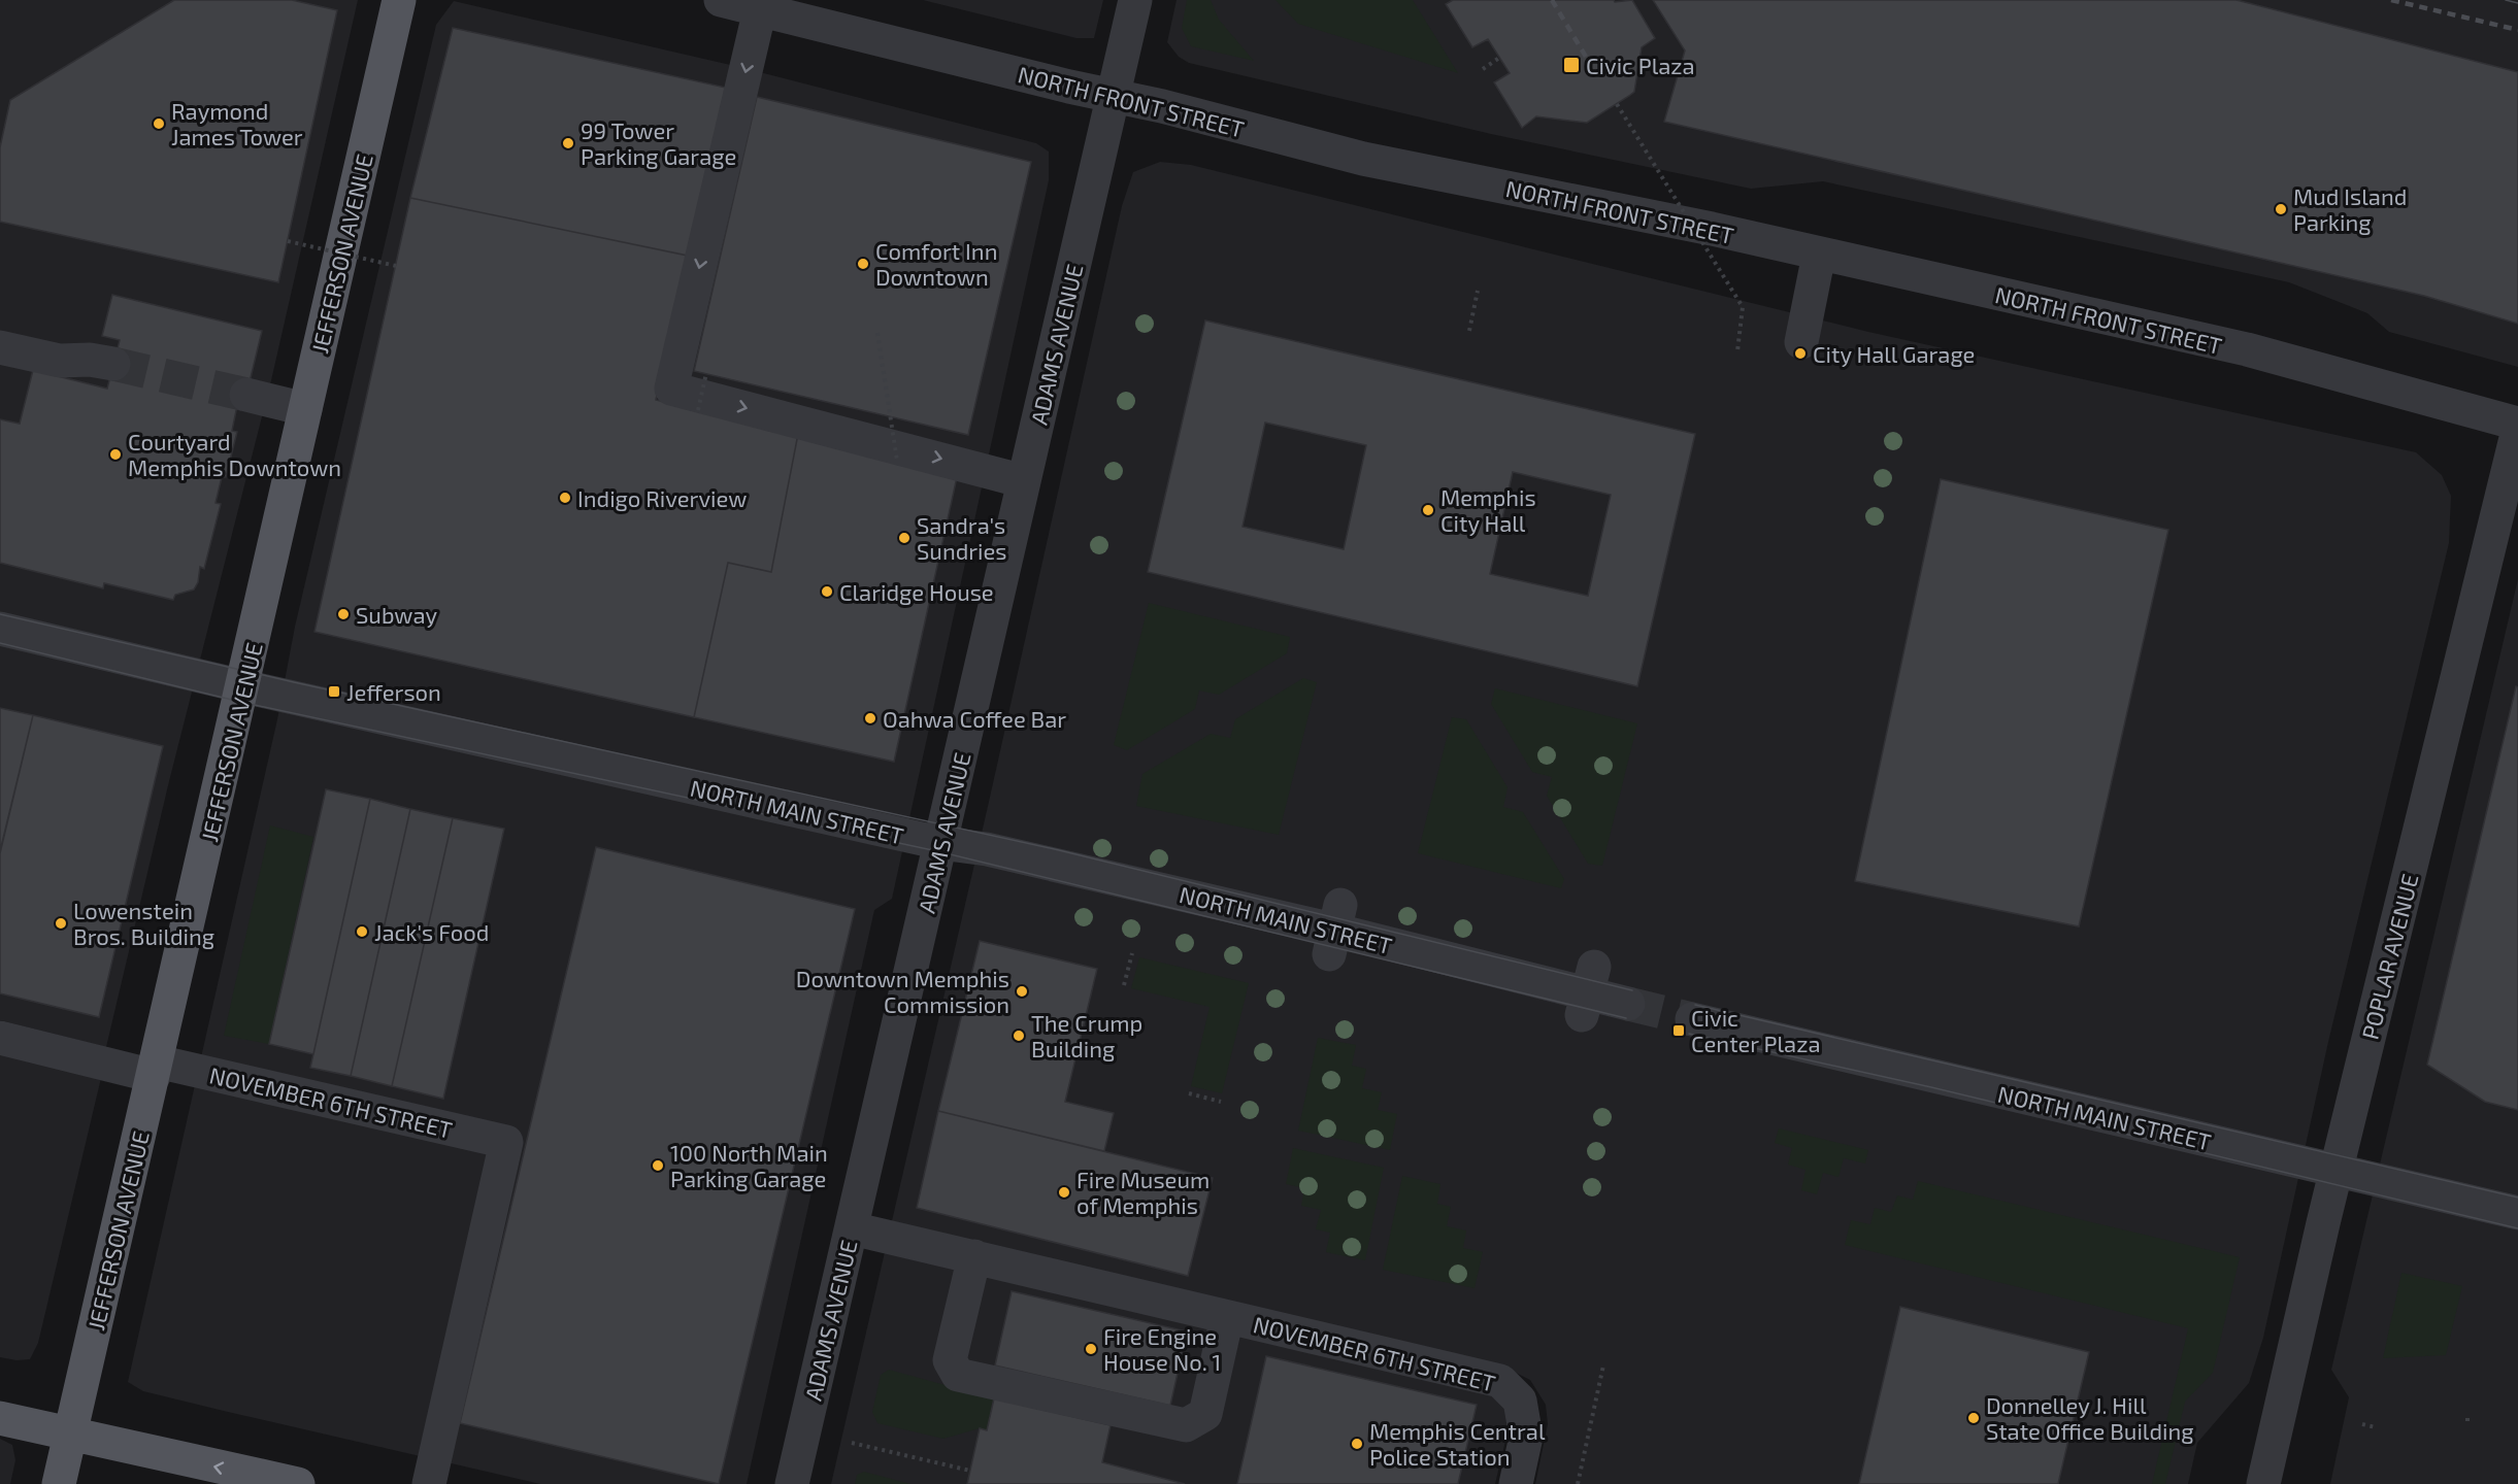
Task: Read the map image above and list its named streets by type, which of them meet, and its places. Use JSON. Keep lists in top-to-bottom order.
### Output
{
  "streets": {
    "main road": ["JEFFERSON AVENUE"],
    "street": [
      "NORTH FRONT STREET",
      "ADAMS AVENUE",
      "NORTH MAIN STREET",
      "POPLAR AVENUE",
      "NOVEMBER 6TH STREET"
    ]
  },
  "crossings": [
    ["NORTH FRONT STREET", "ADAMS AVENUE"],
    ["JEFFERSON AVENUE", "NORTH MAIN STREET"],
    ["JEFFERSON AVENUE", "NOVEMBER 6TH STREET"],
    ["ADAMS AVENUE", "NORTH MAIN STREET"],
    ["ADAMS AVENUE", "NOVEMBER 6TH STREET"],
    ["NORTH MAIN STREET", "POPLAR AVENUE"]
  ],
  "places": {
    "transit": ["Civic Plaza", "Jefferson", "Civic Center Plaza"],
    "other": [
      "Raymond James Tower",
      "99 Tower Parking Garage",
      "Mud Island Parking",
      "Comfort Inn Downtown",
      "City Hall Garage",
      "Courtyard Memphis Downtown",
      "Indigo Riverview",
      "Memphis City Hall",
      "Sandra's Sundries",
      "Claridge House",
      "Subway",
      "Oahwa Coffee Bar",
      "Lowenstein Bros. Building",
      "Jack's Food",
      "Downtown Memphis Commission",
      "The Crump Building",
      "100 North Main Parking Garage",
      "Fire Museum of Memphis",
      "Fire Engine House No. 1",
      "Donnelley J. Hill State Office Building",
      "Memphis Central Police Station"
    ]
  }
}
